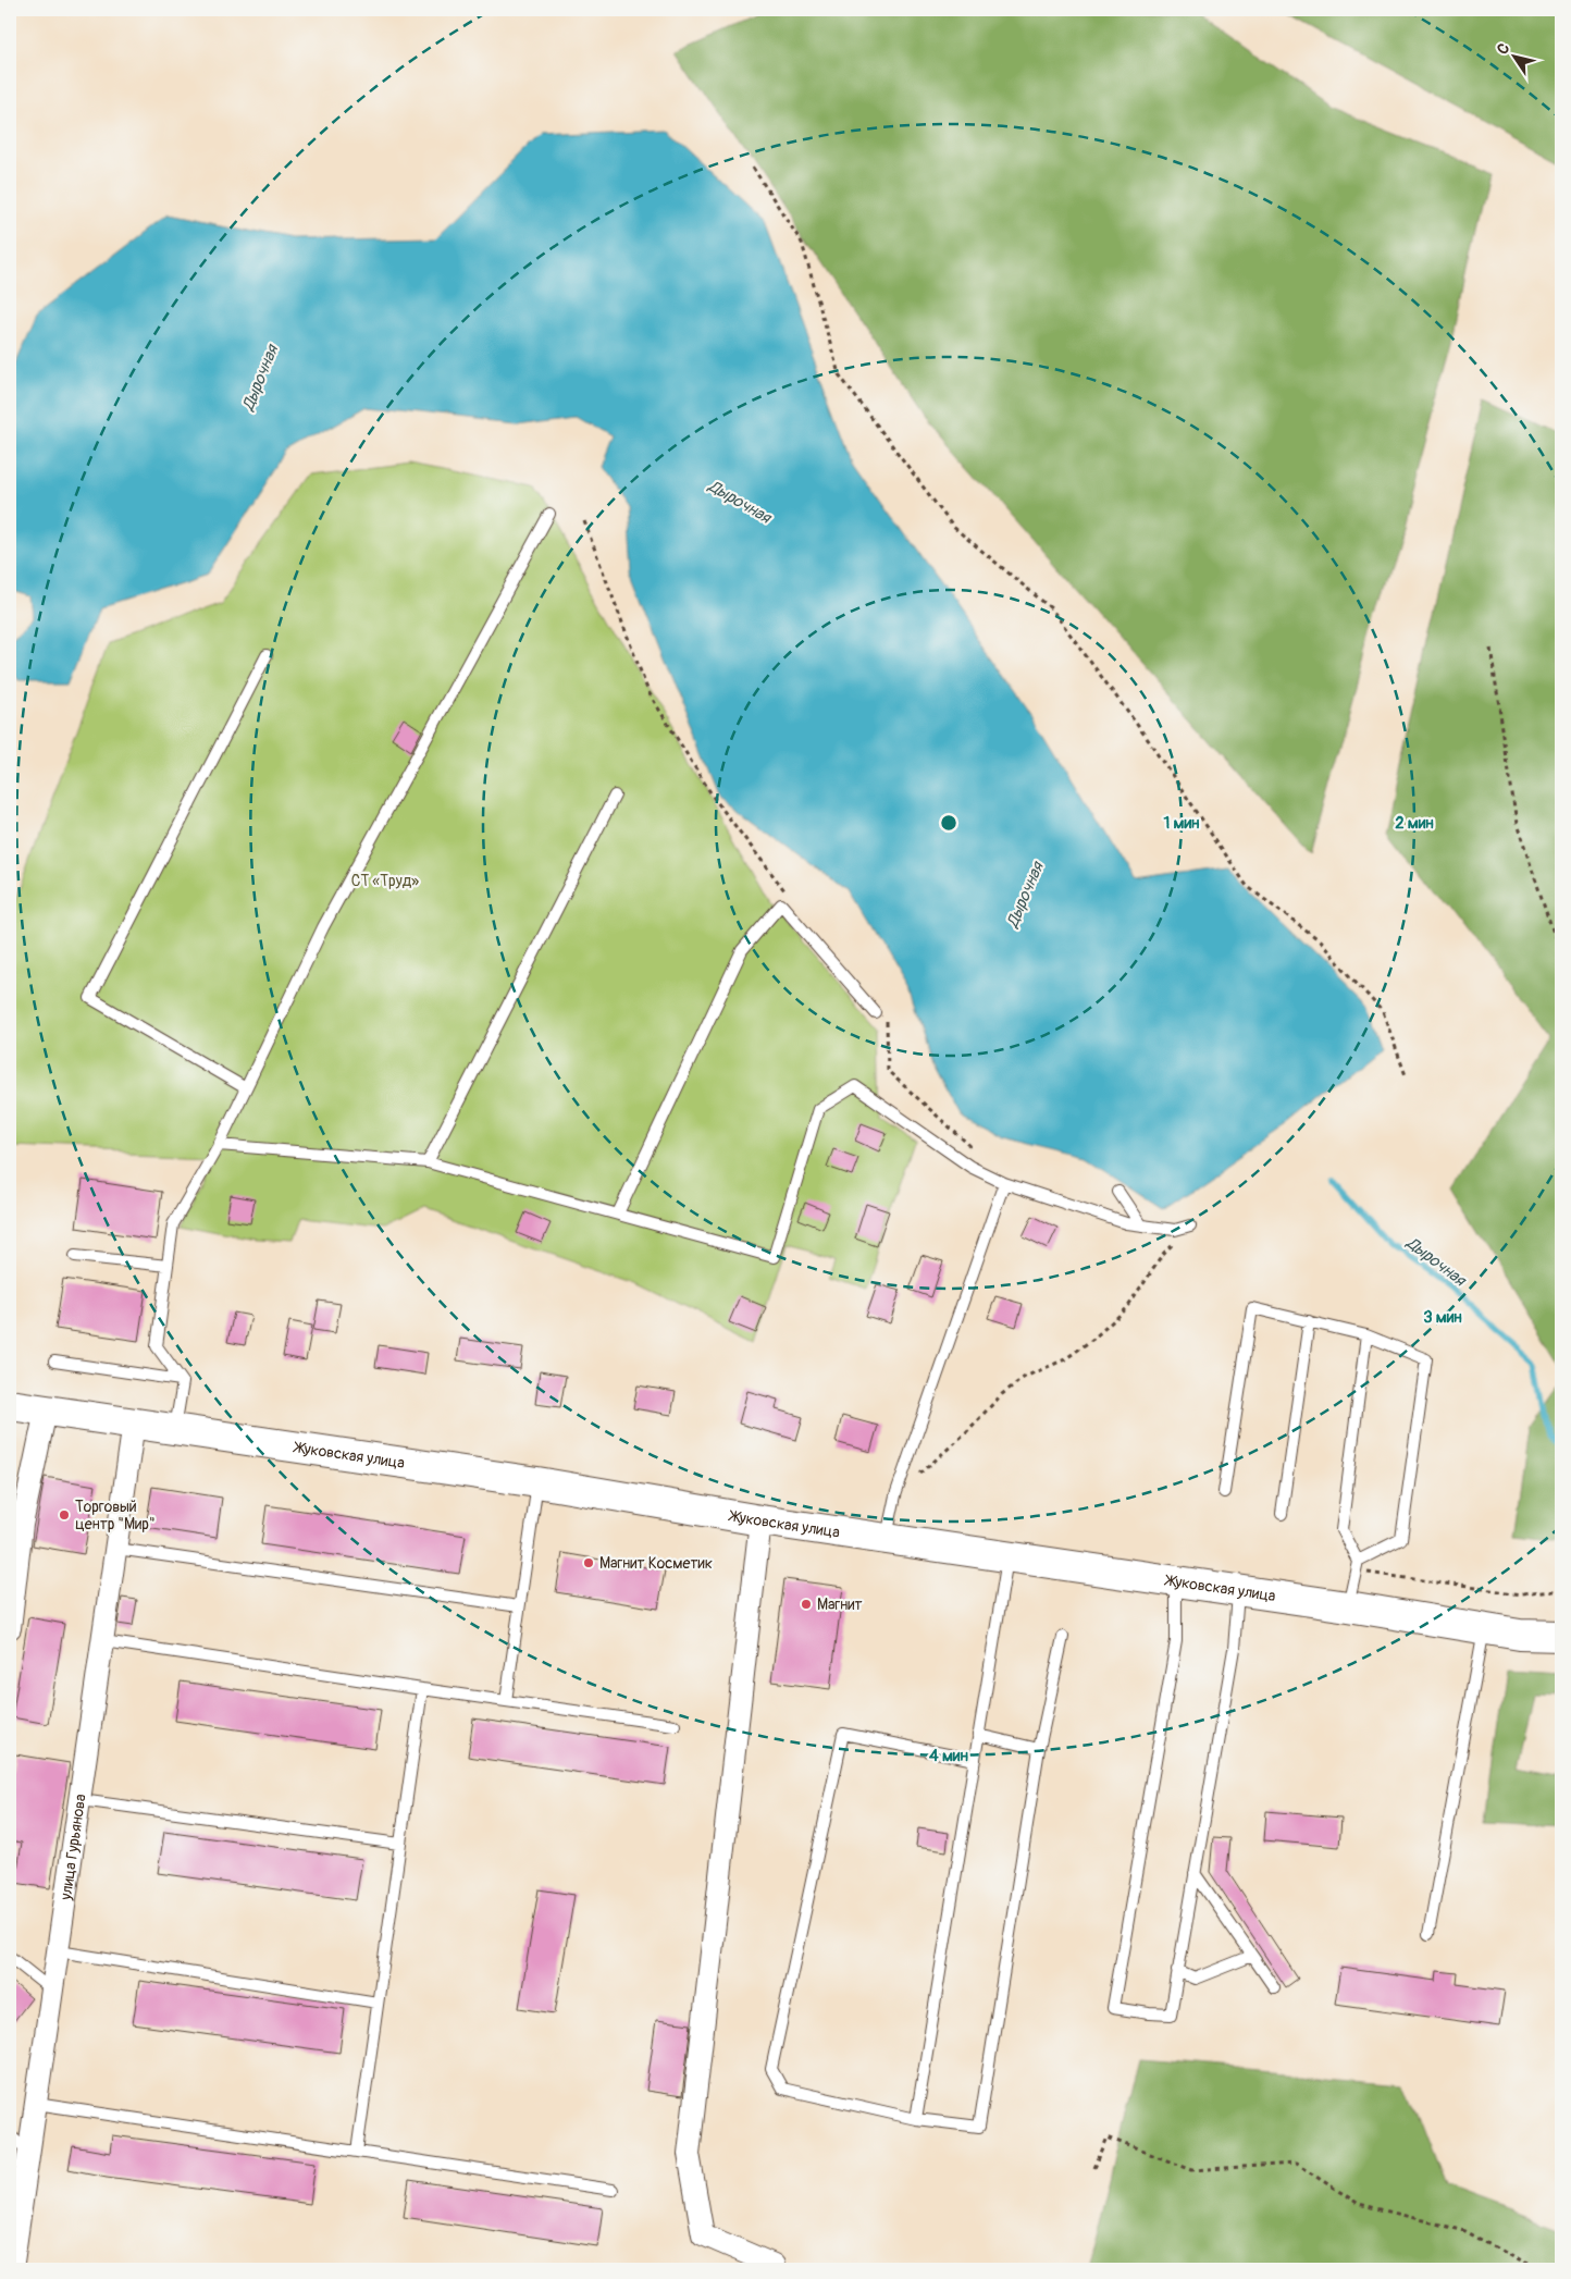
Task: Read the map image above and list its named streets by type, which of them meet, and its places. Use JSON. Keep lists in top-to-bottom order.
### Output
{
  "streets": {
    "main road": ["Жуковская улица"],
    "street": ["улица Гурьянова"]
  },
  "crossings": [
    ["Жуковская улица", "улица Гурьянова"]
  ],
  "water": ["Дырочная"],
  "parks": ["СТ «Труд»"],
  "places": ["Торговый центр \"Мир\"", "Магнит Косметик", "Магнит"],
  "north": "top left",
  "rings": [
    "1 мин",
    "2 мин",
    "3 мин",
    "4 мин"
  ]
}
